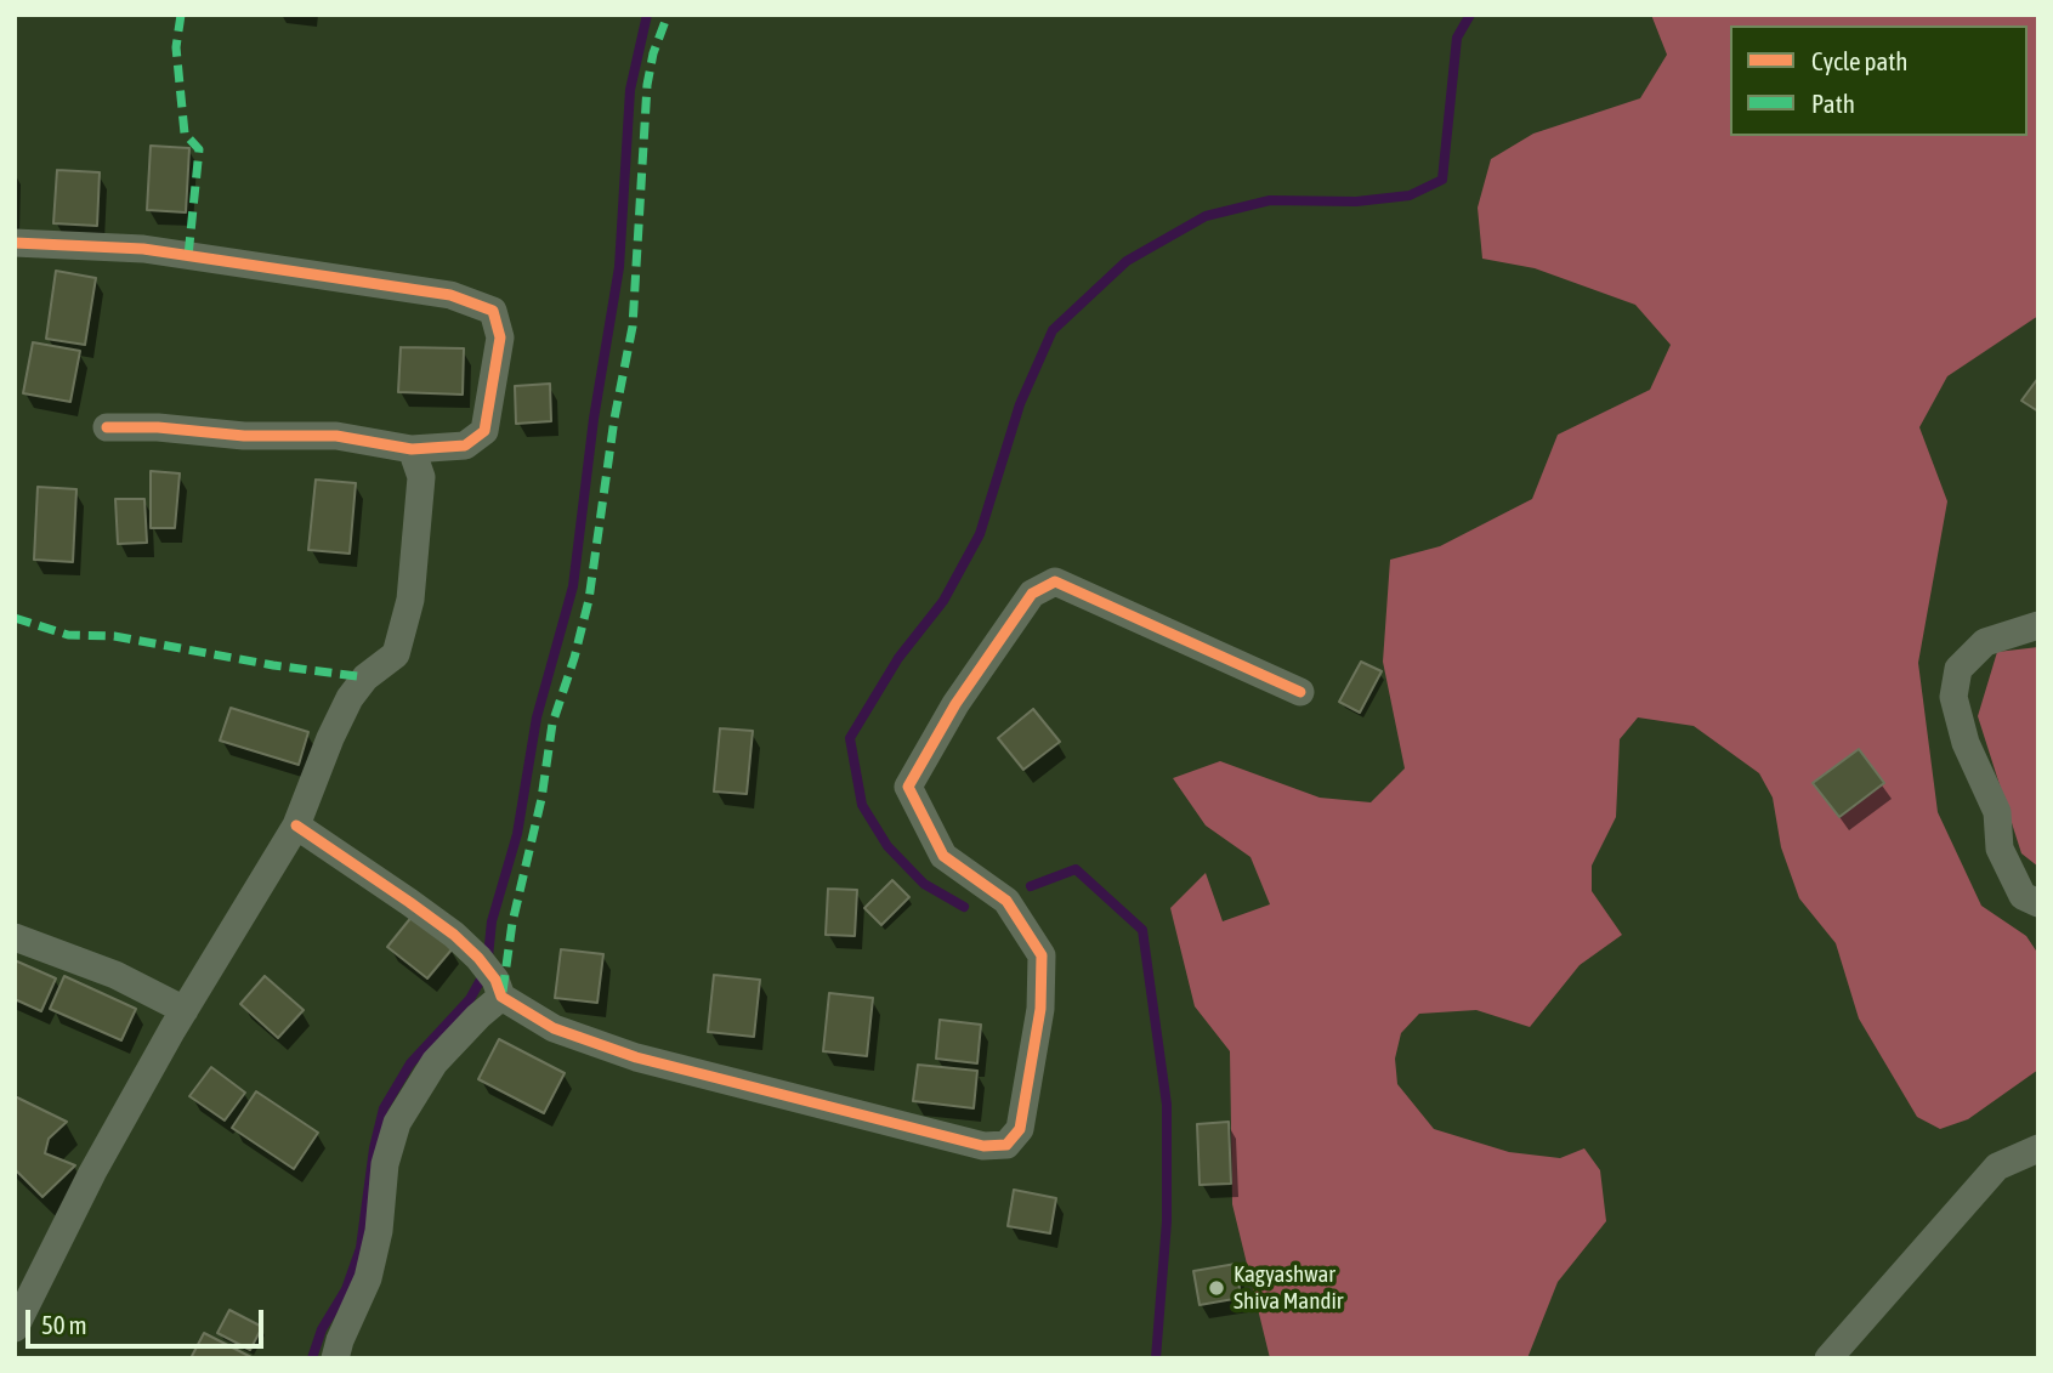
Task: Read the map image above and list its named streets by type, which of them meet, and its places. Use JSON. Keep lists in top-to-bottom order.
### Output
{
  "places": ["Kagyashwar Shiva Mandir"],
  "legend": ["Cycle path", "Path"],
  "scale_bar": "50 m"
}
